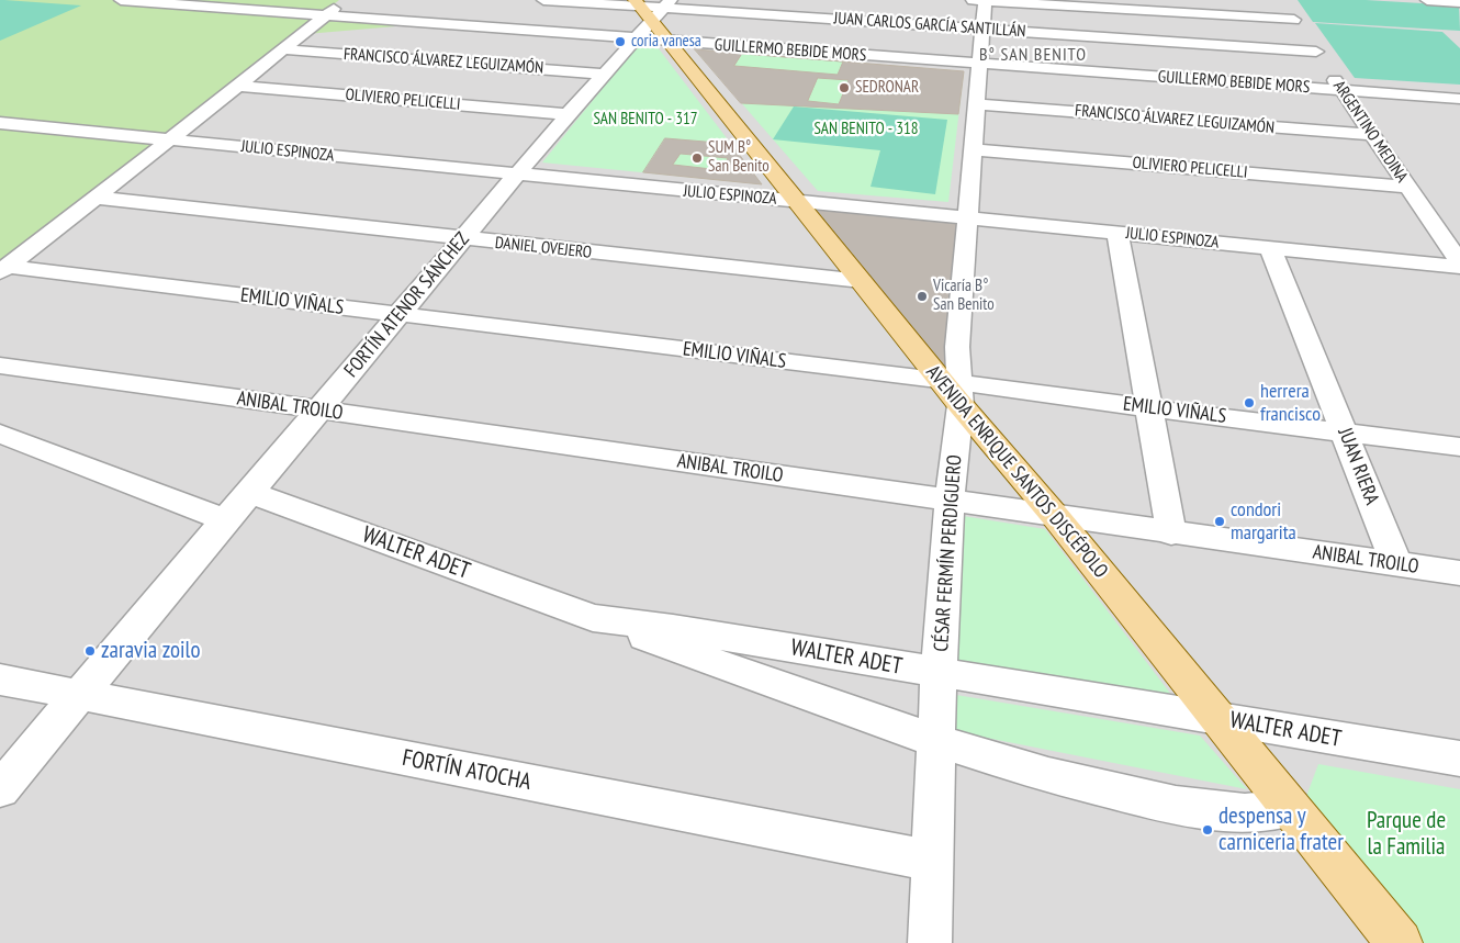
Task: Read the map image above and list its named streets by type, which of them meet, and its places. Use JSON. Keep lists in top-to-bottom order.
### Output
{
  "streets": {
    "main road": ["AVENIDA ENRIQUE SANTOS DISCÉPOLO"],
    "street": [
      "JUAN CARLOS GARCÍA SANTILLÁN",
      "GUILLERMO BEBIDE MORS",
      "FRANCISCO ÁLVAREZ LEGUIZAMÓN",
      "OLIVIERO PELICELLI",
      "ARGENTINO MEDINA",
      "JULIO ESPINOZA",
      "DANIEL OVEJERO",
      "EMILIO VIÑALS",
      "FORTÍN ATENOR SÁNCHEZ",
      "ANIBAL TROILO",
      "JUAN RIERA",
      "WALTER ADET",
      "CÉSAR FERMÍN PERDIGUERO",
      "FORTÍN ATOCHA"
    ]
  },
  "crossings": [
    ["JUAN CARLOS GARCÍA SANTILLÁN", "ARGENTINO MEDINA"],
    ["JUAN CARLOS GARCÍA SANTILLÁN", "FORTÍN ATENOR SÁNCHEZ"],
    ["JUAN CARLOS GARCÍA SANTILLÁN", "AVENIDA ENRIQUE SANTOS DISCÉPOLO"],
    ["JUAN CARLOS GARCÍA SANTILLÁN", "CÉSAR FERMÍN PERDIGUERO"],
    ["GUILLERMO BEBIDE MORS", "ARGENTINO MEDINA"],
    ["GUILLERMO BEBIDE MORS", "AVENIDA ENRIQUE SANTOS DISCÉPOLO"],
    ["GUILLERMO BEBIDE MORS", "CÉSAR FERMÍN PERDIGUERO"],
    ["FRANCISCO ÁLVAREZ LEGUIZAMÓN", "ARGENTINO MEDINA"],
    ["FRANCISCO ÁLVAREZ LEGUIZAMÓN", "FORTÍN ATENOR SÁNCHEZ"],
    ["FRANCISCO ÁLVAREZ LEGUIZAMÓN", "CÉSAR FERMÍN PERDIGUERO"],
    ["OLIVIERO PELICELLI", "ARGENTINO MEDINA"],
    ["OLIVIERO PELICELLI", "FORTÍN ATENOR SÁNCHEZ"],
    ["OLIVIERO PELICELLI", "CÉSAR FERMÍN PERDIGUERO"],
    ["ARGENTINO MEDINA", "JULIO ESPINOZA"],
    ["JULIO ESPINOZA", "FORTÍN ATENOR SÁNCHEZ"],
    ["JULIO ESPINOZA", "JUAN RIERA"],
    ["JULIO ESPINOZA", "AVENIDA ENRIQUE SANTOS DISCÉPOLO"],
    ["JULIO ESPINOZA", "CÉSAR FERMÍN PERDIGUERO"],
    ["DANIEL OVEJERO", "FORTÍN ATENOR SÁNCHEZ"],
    ["DANIEL OVEJERO", "AVENIDA ENRIQUE SANTOS DISCÉPOLO"],
    ["EMILIO VIÑALS", "FORTÍN ATENOR SÁNCHEZ"],
    ["EMILIO VIÑALS", "JUAN RIERA"],
    ["EMILIO VIÑALS", "AVENIDA ENRIQUE SANTOS DISCÉPOLO"],
    ["EMILIO VIÑALS", "CÉSAR FERMÍN PERDIGUERO"],
    ["FORTÍN ATENOR SÁNCHEZ", "ANIBAL TROILO"],
    ["FORTÍN ATENOR SÁNCHEZ", "AVENIDA ENRIQUE SANTOS DISCÉPOLO"],
    ["FORTÍN ATENOR SÁNCHEZ", "WALTER ADET"],
    ["FORTÍN ATENOR SÁNCHEZ", "FORTÍN ATOCHA"],
    ["ANIBAL TROILO", "JUAN RIERA"],
    ["ANIBAL TROILO", "AVENIDA ENRIQUE SANTOS DISCÉPOLO"],
    ["ANIBAL TROILO", "CÉSAR FERMÍN PERDIGUERO"],
    ["AVENIDA ENRIQUE SANTOS DISCÉPOLO", "WALTER ADET"],
    ["AVENIDA ENRIQUE SANTOS DISCÉPOLO", "CÉSAR FERMÍN PERDIGUERO"],
    ["WALTER ADET", "CÉSAR FERMÍN PERDIGUERO"],
    ["CÉSAR FERMÍN PERDIGUERO", "FORTÍN ATOCHA"]
  ],
  "districts": ["B° SAN BENITO"],
  "parks": ["SAN BENITO - 317", "SAN BENITO - 318", "Parque de la Familia"],
  "places": [
    "coria vanesa",
    "SEDRONAR",
    "SUM B° San Benito",
    "Vicaría B° San Benito",
    "herrera francisco",
    "condori margarita",
    "zaravia zoilo",
    "despensa y carniceria frater"
  ]
}
